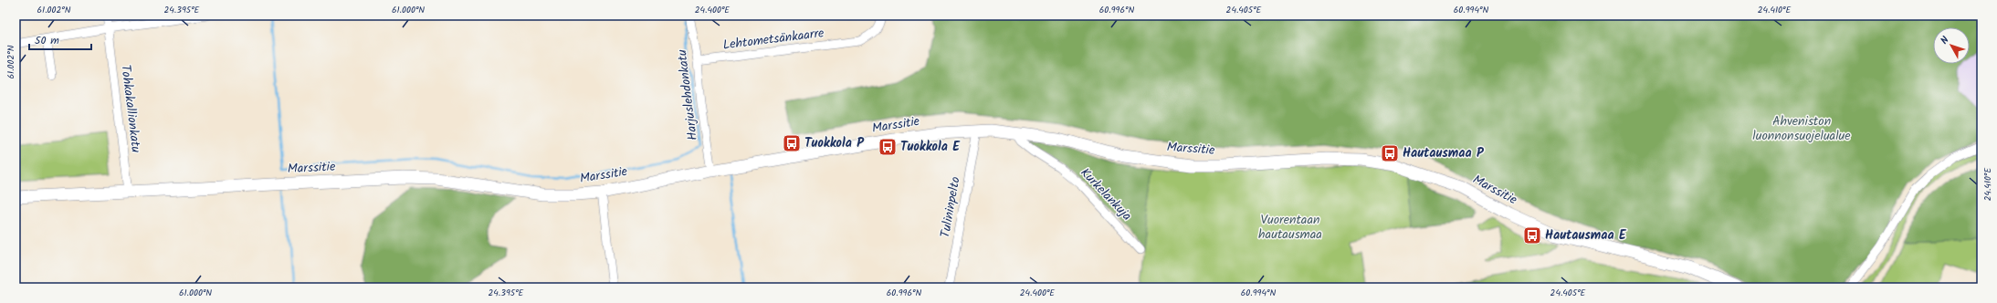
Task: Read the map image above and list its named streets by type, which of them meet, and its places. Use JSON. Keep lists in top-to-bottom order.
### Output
{
  "streets": {
    "main road": ["Marssitie"],
    "street": [
      "Lehtometsänkaarre",
      "Harjuslehdonkatu",
      "Tohkakallionkatu",
      "Kurkelankuja",
      "Tulininpelto"
    ]
  },
  "crossings": [
    ["Lehtometsänkaarre", "Harjuslehdonkatu"],
    ["Harjuslehdonkatu", "Marssitie"],
    ["Tohkakallionkatu", "Marssitie"],
    ["Marssitie", "Kurkelankuja"],
    ["Marssitie", "Tulininpelto"]
  ],
  "parks": ["Ahveniston luonnonsuojelualue", "Vuorentaan hautausmaa"],
  "places": {
    "bus stop": [
      "Tuokkola P",
      "Tuokkola E",
      "Hautausmaa P",
      "Hautausmaa E"
    ]
  },
  "scale_bar": "50 m",
  "north": "top left",
  "coordinates": [
    "61.002°N",
    "24.395°E",
    "61.000°N",
    "24.400°E",
    "60.996°N",
    "24.405°E",
    "60.994°N",
    "24.410°E"
  ]
}
